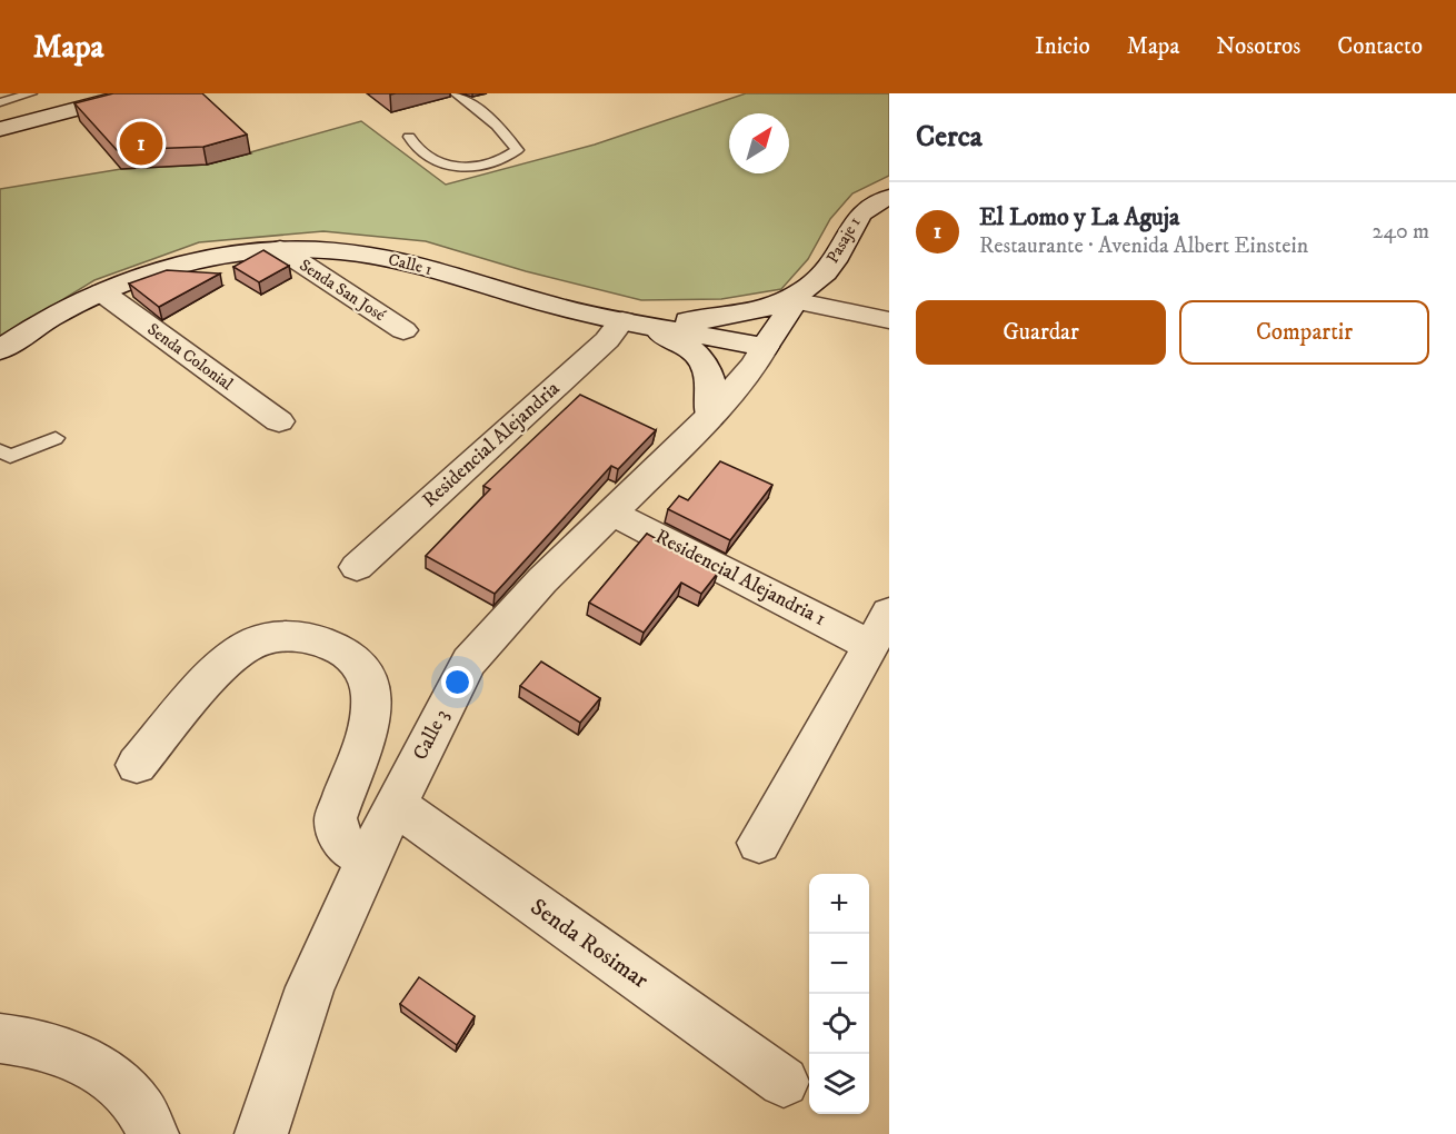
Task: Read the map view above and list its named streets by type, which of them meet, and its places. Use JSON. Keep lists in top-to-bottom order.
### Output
{
  "streets": {
    "street": [
      "Pasaje 1",
      "Calle 1",
      "Senda San José",
      "Senda Colonial",
      "Residencial Alejandria",
      "Residencial Alejandria 1",
      "Calle 3",
      "Senda Rosimar"
    ]
  },
  "crossings": [
    ["Calle 1", "Senda San José"],
    ["Calle 1", "Senda Colonial"],
    ["Calle 1", "Residencial Alejandria"],
    ["Calle 1", "Calle 3"],
    ["Residencial Alejandria 1", "Calle 3"],
    ["Calle 3", "Senda Rosimar"]
  ],
  "north": "top right",
  "page": {
    "header": "Mapa",
    "nav": [
      "Inicio",
      "Mapa",
      "Nosotros",
      "Contacto"
    ],
    "heading": "Cerca",
    "pins": "1",
    "list": [
      {
        "mark": "1",
        "name": "El Lomo y La Aguja",
        "note": "Restaurante · Avenida Albert Einstein",
        "value": "240 m"
      }
    ],
    "buttons": ["Guardar", "Compartir"],
    "map_buttons": ["+", "−"]
  }
}
